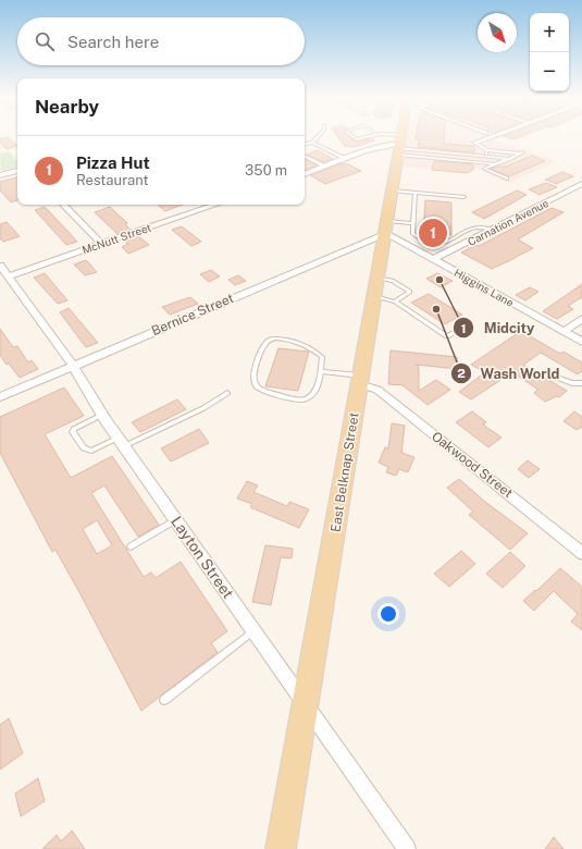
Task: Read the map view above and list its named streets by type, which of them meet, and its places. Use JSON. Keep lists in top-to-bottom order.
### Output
{
  "streets": {
    "main road": ["East Belknap Street"],
    "street": [
      "Carnation Avenue",
      "McNutt Street",
      "Higgins Lane",
      "Bernice Street",
      "Oakwood Street",
      "Layton Street"
    ]
  },
  "crossings": [
    ["Carnation Avenue", "Higgins Lane"],
    ["McNutt Street", "Layton Street"],
    ["Higgins Lane", "Bernice Street"],
    ["Higgins Lane", "East Belknap Street"],
    ["Bernice Street", "East Belknap Street"],
    ["Bernice Street", "Layton Street"],
    ["Oakwood Street", "East Belknap Street"],
    ["East Belknap Street", "Layton Street"]
  ],
  "places": ["Midcity", "Wash World"],
  "north": "bottom right",
  "page": {
    "map_buttons": ["+", "−"],
    "search": "Search here",
    "heading": "Nearby",
    "list": [
      {
        "mark": "1",
        "name": "Pizza Hut",
        "note": "Restaurant",
        "value": "350 m"
      }
    ],
    "pins": "1"
  }
}
